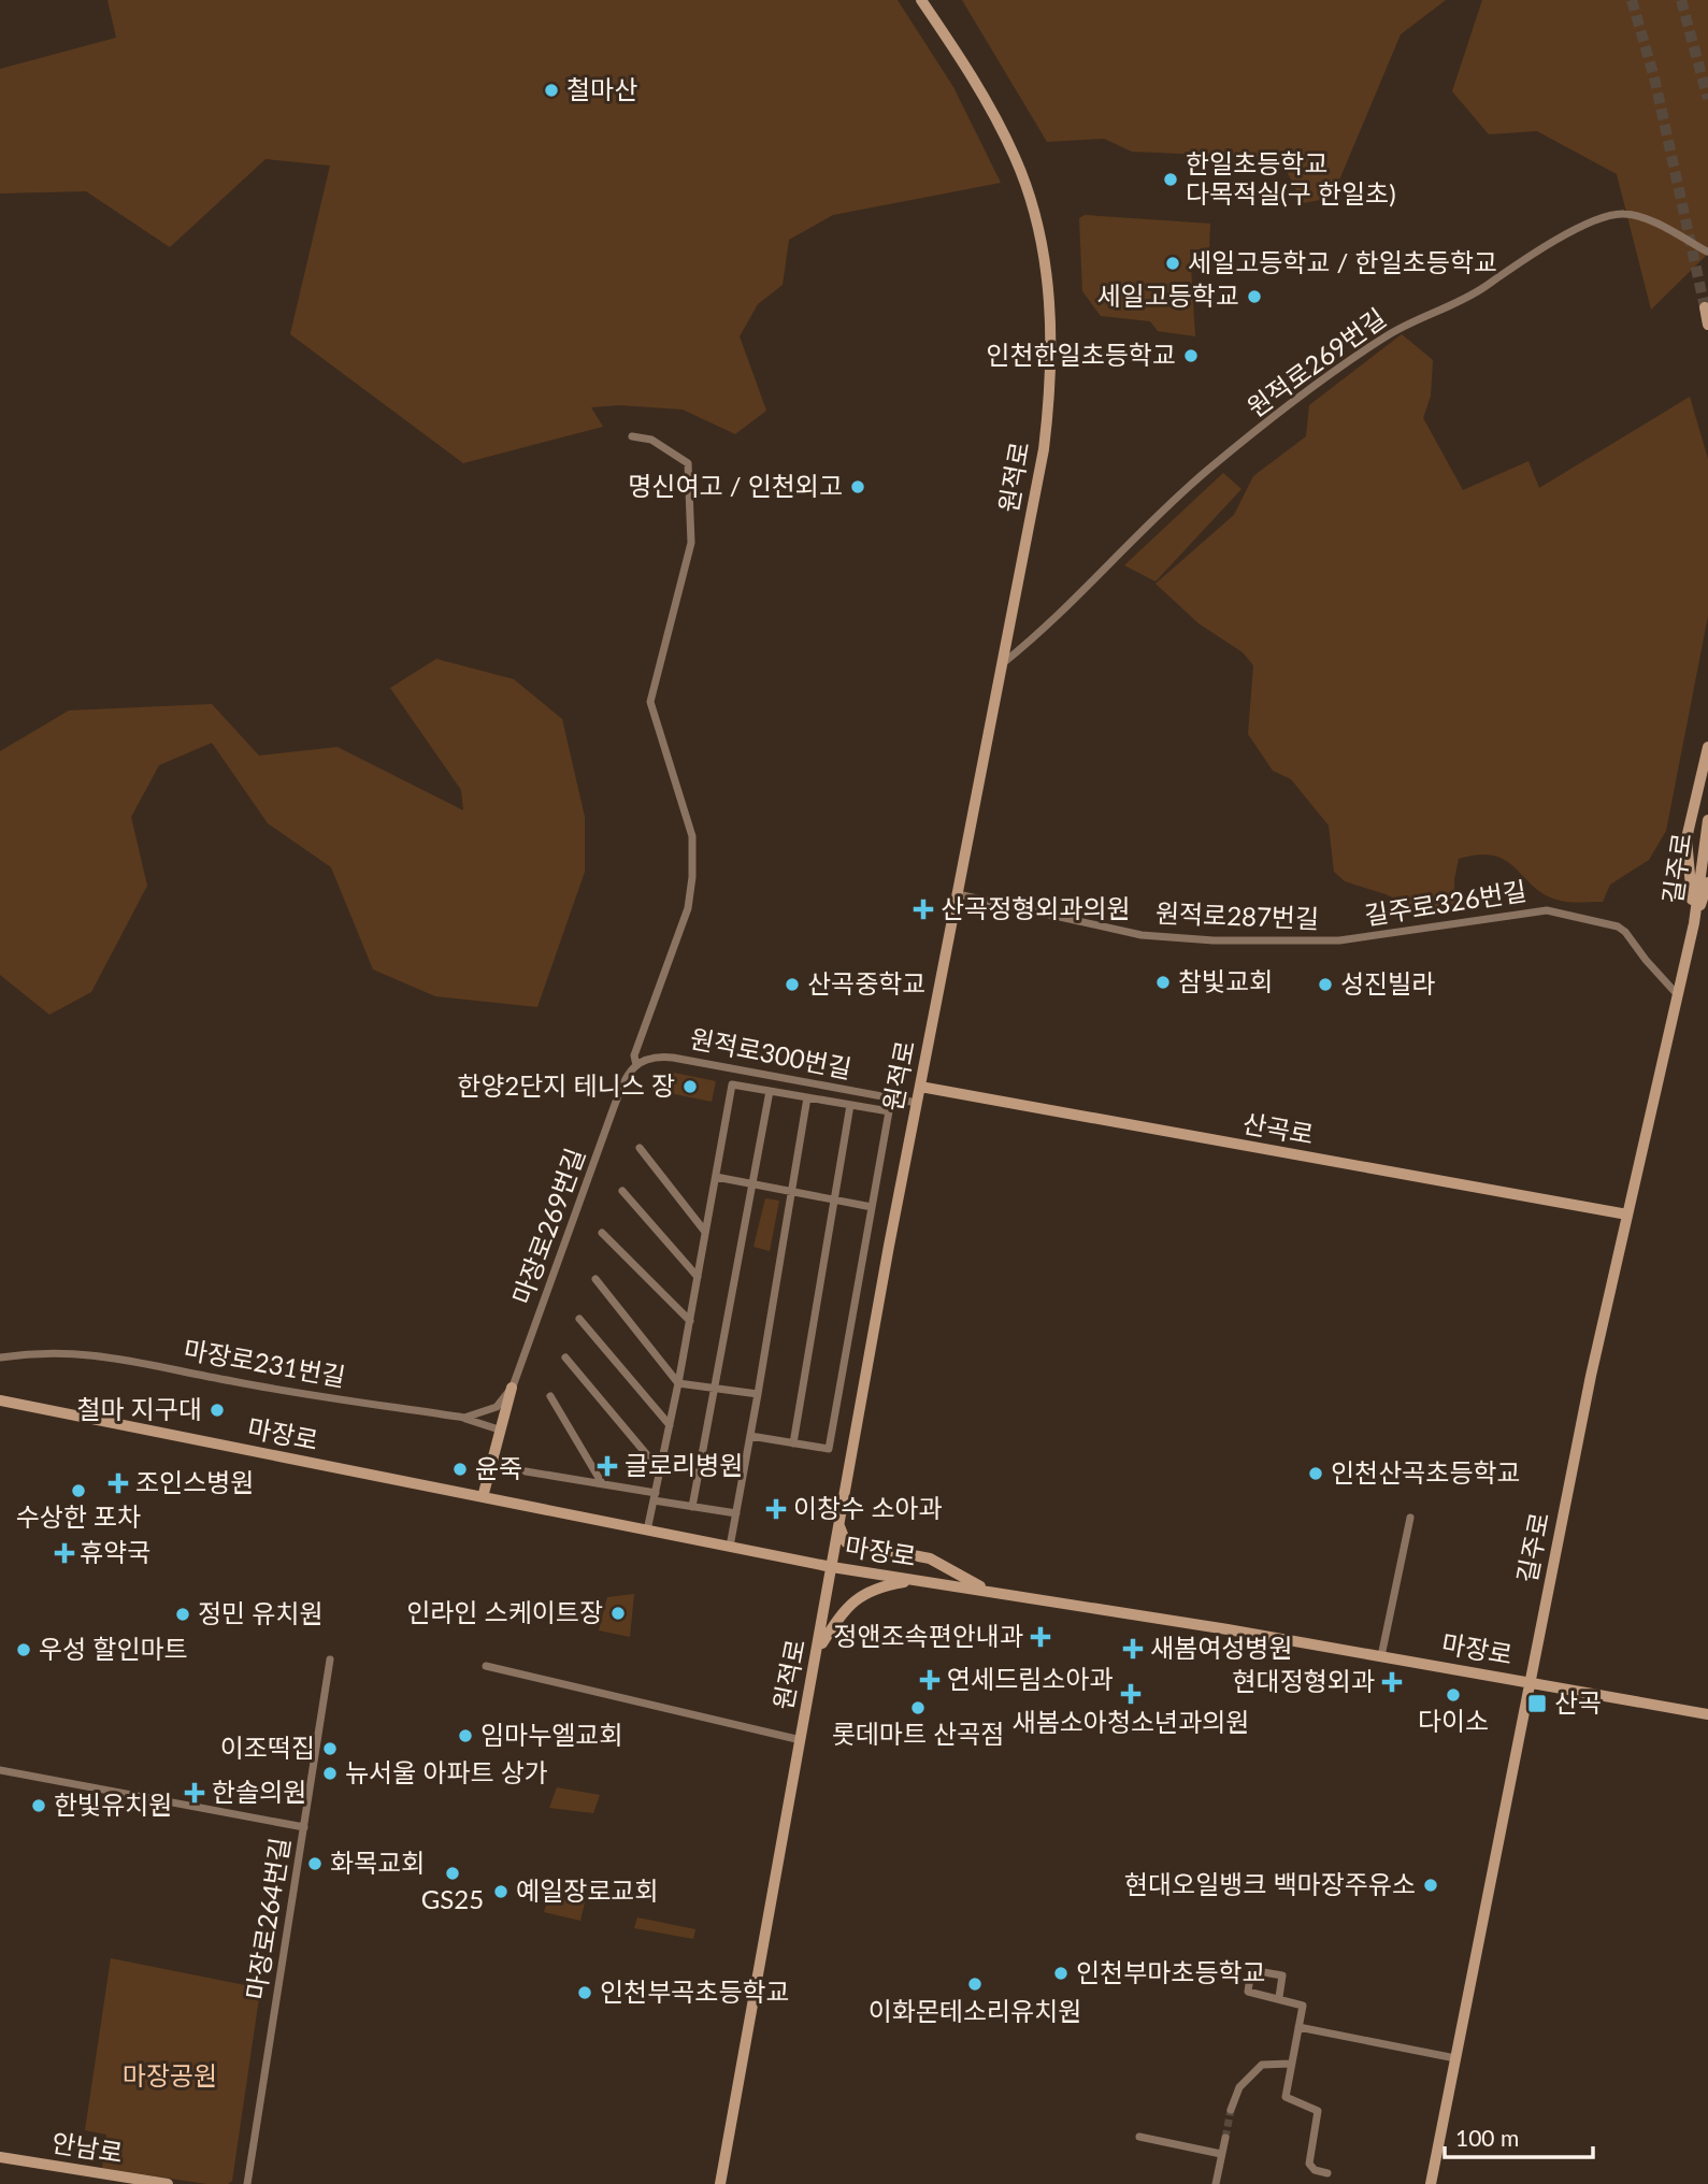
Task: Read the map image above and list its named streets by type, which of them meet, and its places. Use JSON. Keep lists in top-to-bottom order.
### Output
{
  "streets": {
    "main road": [
      "원적로",
      "길주로",
      "산곡로",
      "마장로",
      "안남로"
    ],
    "street": [
      "원적로269번길",
      "길주로326번길",
      "원적로287번길",
      "원적로300번길",
      "마장로269번길",
      "마장로231번길",
      "마장로264번길"
    ]
  },
  "crossings": [
    ["원적로269번길", "원적로"],
    ["원적로", "원적로287번길"],
    ["원적로", "원적로300번길"],
    ["원적로", "산곡로"],
    ["원적로", "마장로"],
    ["길주로", "길주로326번길"],
    ["길주로", "산곡로"],
    ["길주로", "마장로"],
    ["길주로326번길", "원적로287번길"],
    ["원적로300번길", "마장로269번길"]
  ],
  "parks": ["마장공원"],
  "places": {
    "other": [
      "철마산",
      "한일초등학교 다목적실(구 한일초)",
      "세일고등학교 / 한일초등학교",
      "세일고등학교",
      "인천한일초등학교",
      "명신여고 / 인천외고",
      "참빛교회",
      "산곡중학교",
      "성진빌라",
      "한양2단지 테니스 장",
      "철마 지구대",
      "윤죽",
      "인천산곡초등학교",
      "수상한 포차",
      "인라인 스케이트장",
      "정민 유치원",
      "우성 할인마트",
      "다이소",
      "롯데마트 산곡점",
      "임마누엘교회",
      "이조떡집",
      "뉴서울 아파트 상가",
      "한빛유치원",
      "화목교회",
      "GS25",
      "현대오일뱅크 백마장주유소",
      "예일장로교회",
      "인천부마초등학교",
      "이화몬테소리유치원",
      "인천부곡초등학교"
    ],
    "health": [
      "산곡정형외과의원",
      "글로리병원",
      "조인스병원",
      "이창수 소아과",
      "휴약국",
      "정앤조속편안내과",
      "새봄여성병원",
      "연세드림소아과",
      "현대정형외과",
      "새봄소아청소년과의원",
      "한솔의원"
    ],
    "transit": ["산곡"]
  },
  "scale_bar": "100 m"
}
